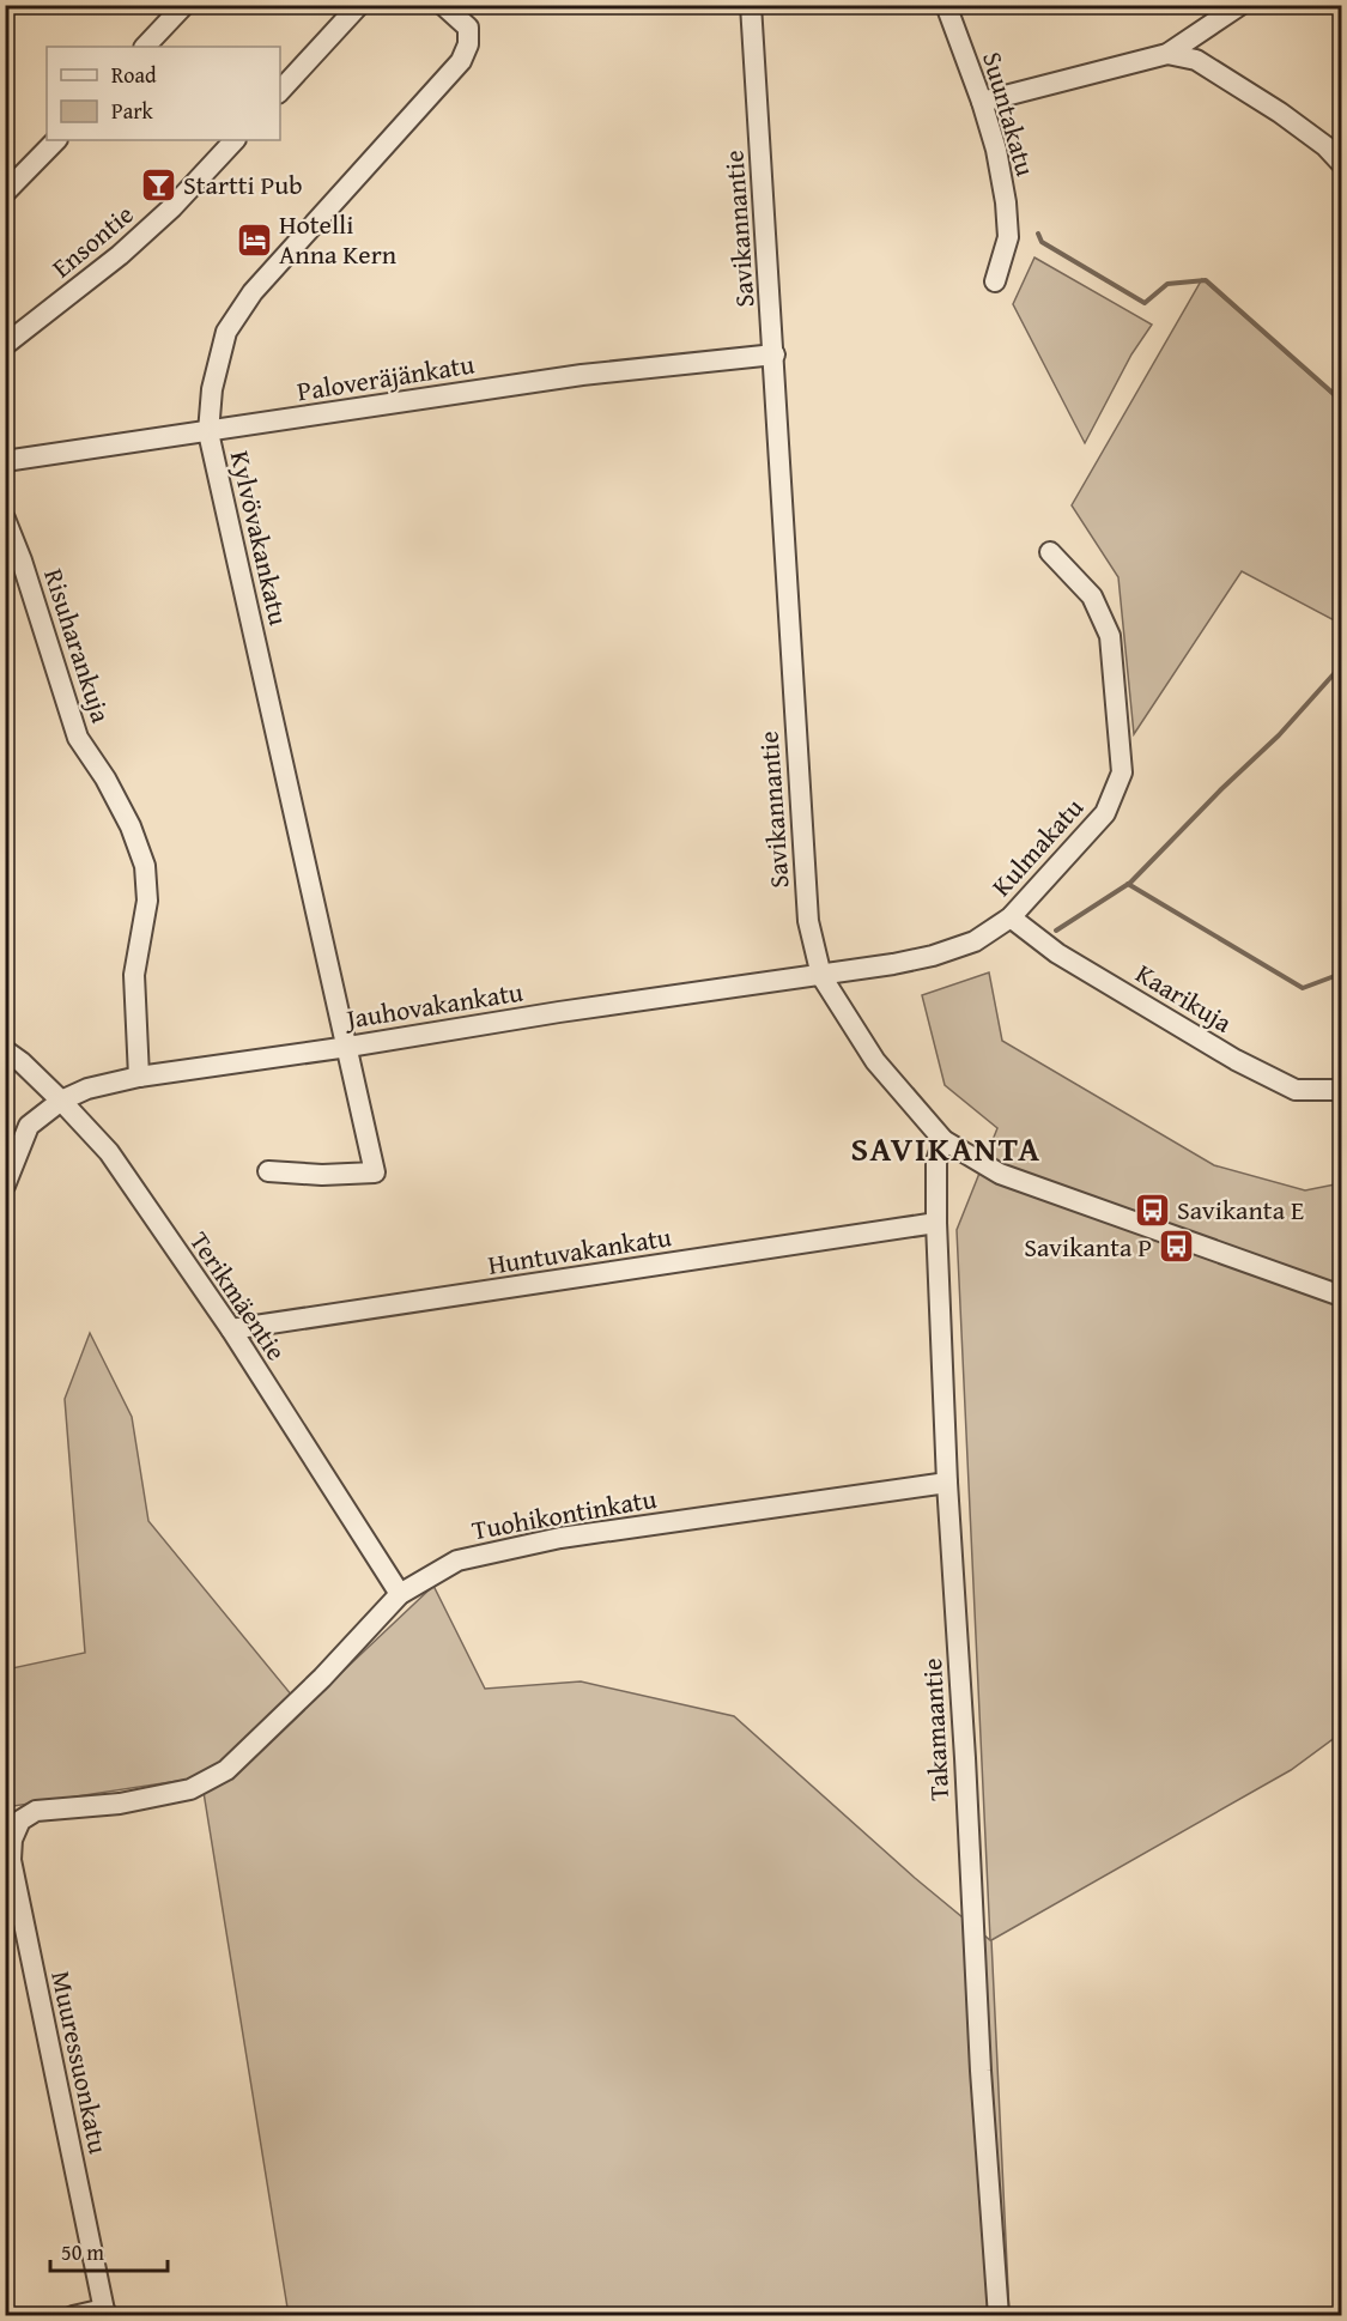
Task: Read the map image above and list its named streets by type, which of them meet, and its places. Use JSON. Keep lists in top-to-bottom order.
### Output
{
  "streets": {
    "street": [
      "Suuntakatu",
      "Savikannantie",
      "Ensontie",
      "Paloveräjänkatu",
      "Kylvövakankatu",
      "Risuharankuja",
      "Kulmakatu",
      "Kaarikuja",
      "Jauhovakankatu",
      "Huntuvakankatu",
      "Terikmäentie",
      "Tuohikontinkatu",
      "Takamaantie",
      "Muuressuonkatu"
    ]
  },
  "crossings": [
    ["Savikannantie", "Paloveräjänkatu"],
    ["Savikannantie", "Kulmakatu"],
    ["Savikannantie", "Jauhovakankatu"],
    ["Savikannantie", "Takamaantie"],
    ["Paloveräjänkatu", "Kylvövakankatu"],
    ["Kylvövakankatu", "Jauhovakankatu"],
    ["Risuharankuja", "Jauhovakankatu"],
    ["Kulmakatu", "Kaarikuja"],
    ["Kulmakatu", "Jauhovakankatu"],
    ["Jauhovakankatu", "Terikmäentie"],
    ["Huntuvakankatu", "Terikmäentie"],
    ["Huntuvakankatu", "Takamaantie"],
    ["Terikmäentie", "Tuohikontinkatu"],
    ["Tuohikontinkatu", "Takamaantie"],
    ["Tuohikontinkatu", "Muuressuonkatu"]
  ],
  "districts": ["SAVIKANTA"],
  "places": {
    "bar": ["Startti Pub"],
    "hotel": ["Hotelli Anna Kern"],
    "bus stop": ["Savikanta E", "Savikanta P"]
  },
  "legend": ["Road", "Park"],
  "scale_bar": "50 m"
}
